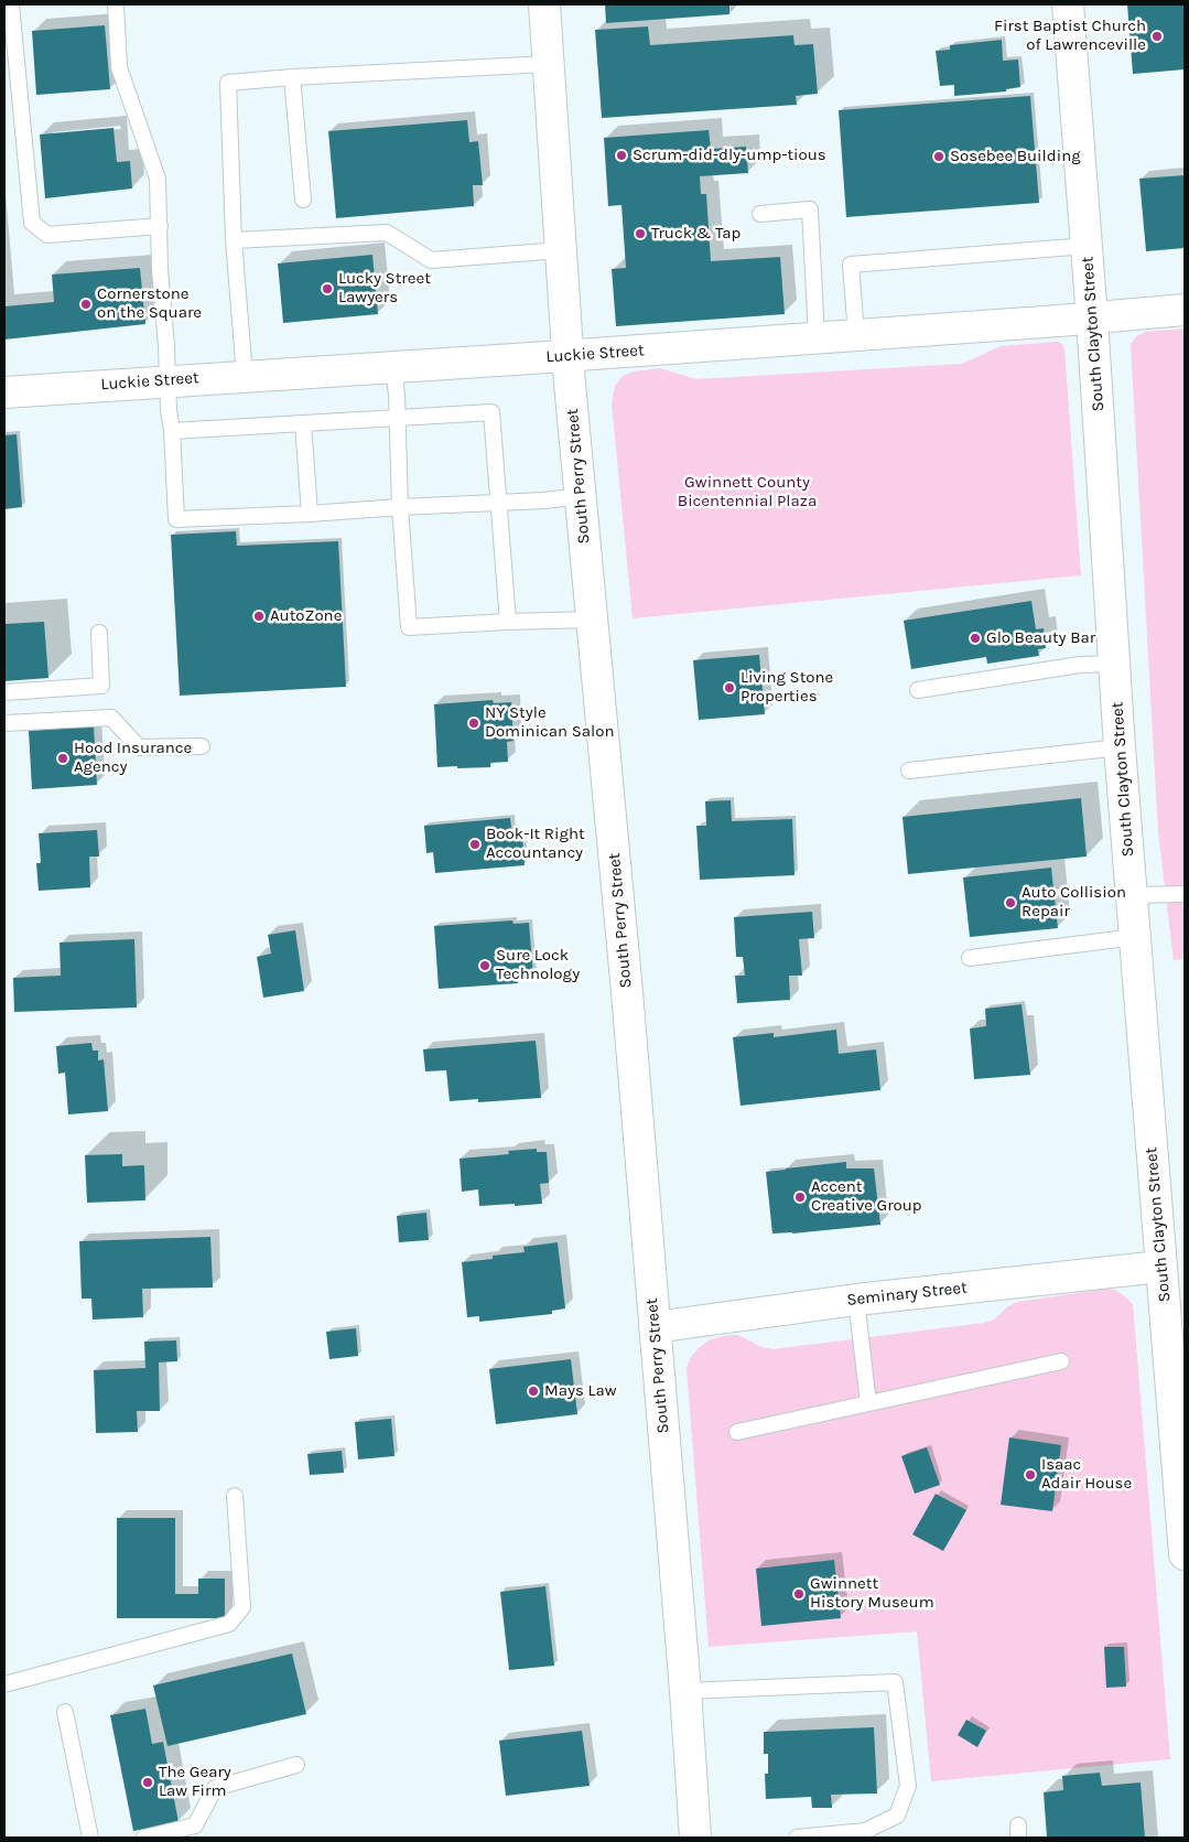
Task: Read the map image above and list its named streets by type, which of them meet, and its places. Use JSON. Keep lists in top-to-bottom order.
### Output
{
  "streets": {
    "main road": [
      "South Clayton Street",
      "Luckie Street",
      "South Perry Street",
      "Seminary Street"
    ]
  },
  "crossings": [
    ["South Clayton Street", "Luckie Street"],
    ["South Clayton Street", "Seminary Street"],
    ["Luckie Street", "South Perry Street"],
    ["South Perry Street", "Seminary Street"]
  ],
  "parks": ["Gwinnett County Bicentennial Plaza"],
  "places": [
    "First Baptist Church of Lawrenceville",
    "Scrum-did-dly-ump-tious",
    "Sosebee Building",
    "Truck & Tap",
    "Lucky Street Lawyers",
    "Cornerstone on the Square",
    "AutoZone",
    "Glo Beauty Bar",
    "Living Stone Properties",
    "NY Style Dominican Salon",
    "Hood Insurance Agency",
    "Book-It Right Accountancy",
    "Auto Collision Repair",
    "Sure Lock Technology",
    "Accent Creative Group",
    "Mays Law",
    "Isaac Adair House",
    "Gwinnett History Museum",
    "The Geary Law Firm"
  ]
}
